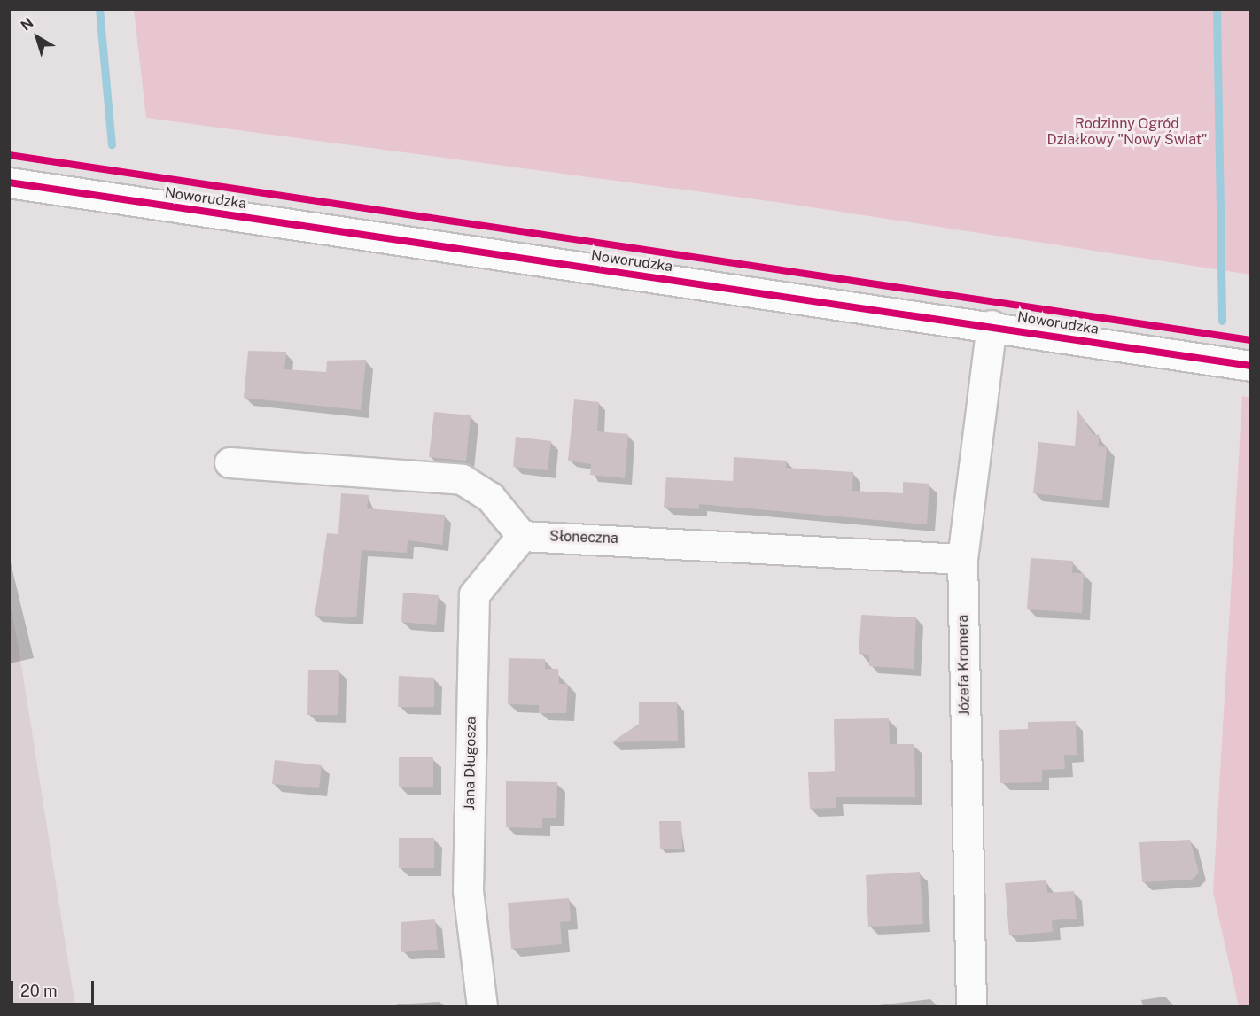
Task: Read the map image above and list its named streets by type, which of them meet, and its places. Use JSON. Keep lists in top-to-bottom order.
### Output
{
  "streets": {
    "street": [
      "Noworudzka",
      "Słoneczna",
      "Józefa Kromera",
      "Jana Długosza"
    ]
  },
  "crossings": [
    ["Noworudzka", "Józefa Kromera"],
    ["Słoneczna", "Józefa Kromera"],
    ["Słoneczna", "Jana Długosza"]
  ],
  "parks": ["Rodzinny Ogród Działkowy \"Nowy Świat\""],
  "scale_bar": "20 m",
  "north": "top left"
}
